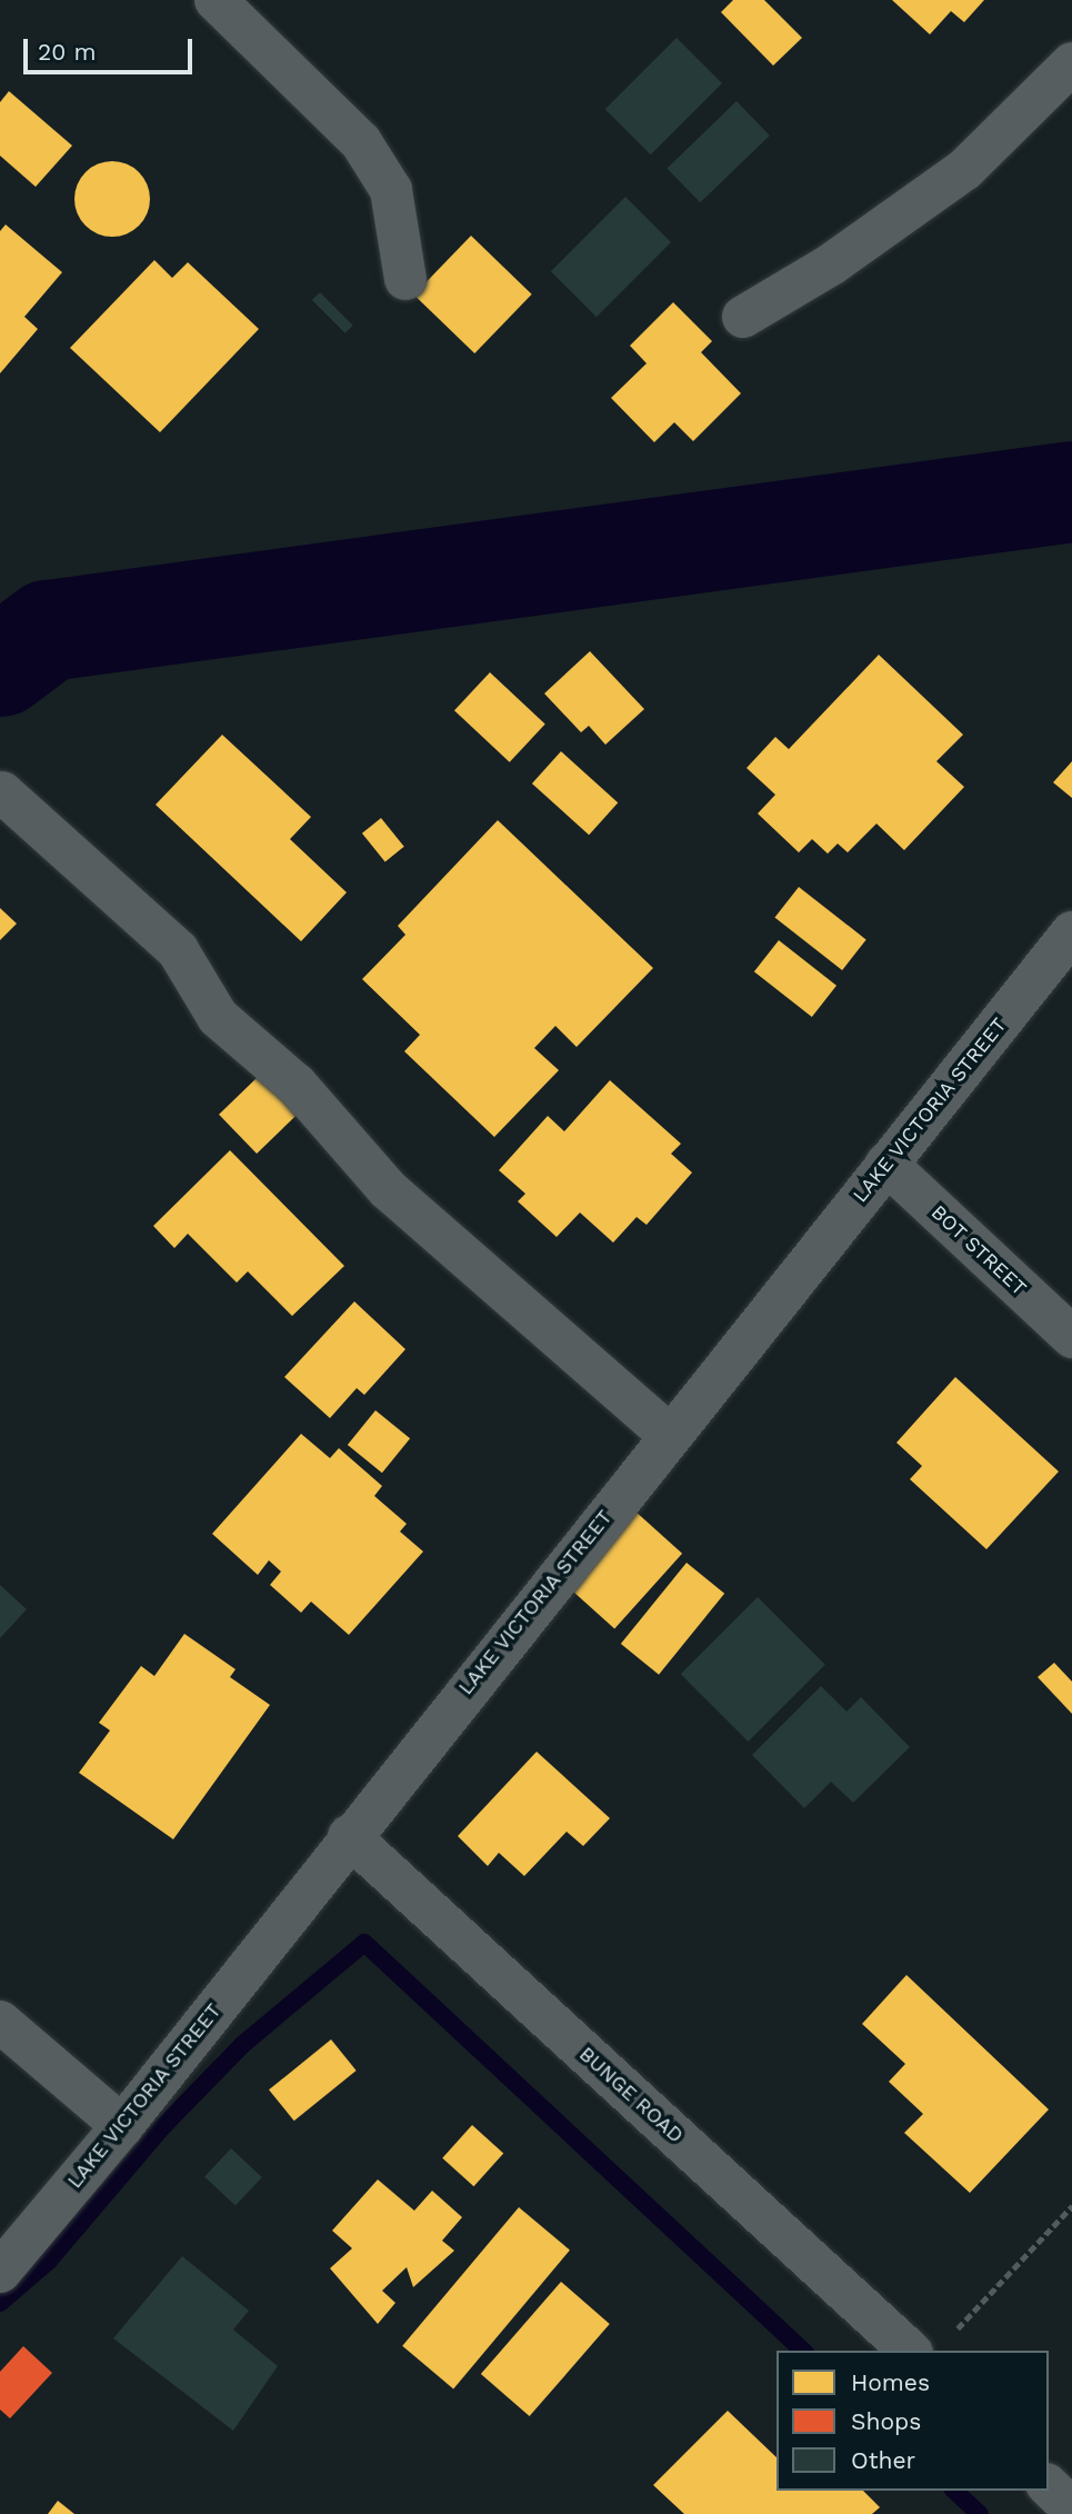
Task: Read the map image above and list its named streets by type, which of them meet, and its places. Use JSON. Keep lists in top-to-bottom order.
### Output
{
  "streets": {
    "street": ["LAKE VICTORIA STREET", "BOT STREET", "BUNGE ROAD"]
  },
  "crossings": [
    ["LAKE VICTORIA STREET", "BOT STREET"],
    ["LAKE VICTORIA STREET", "BUNGE ROAD"]
  ],
  "legend": ["Homes", "Shops", "Other"],
  "scale_bar": "20 m"
}
